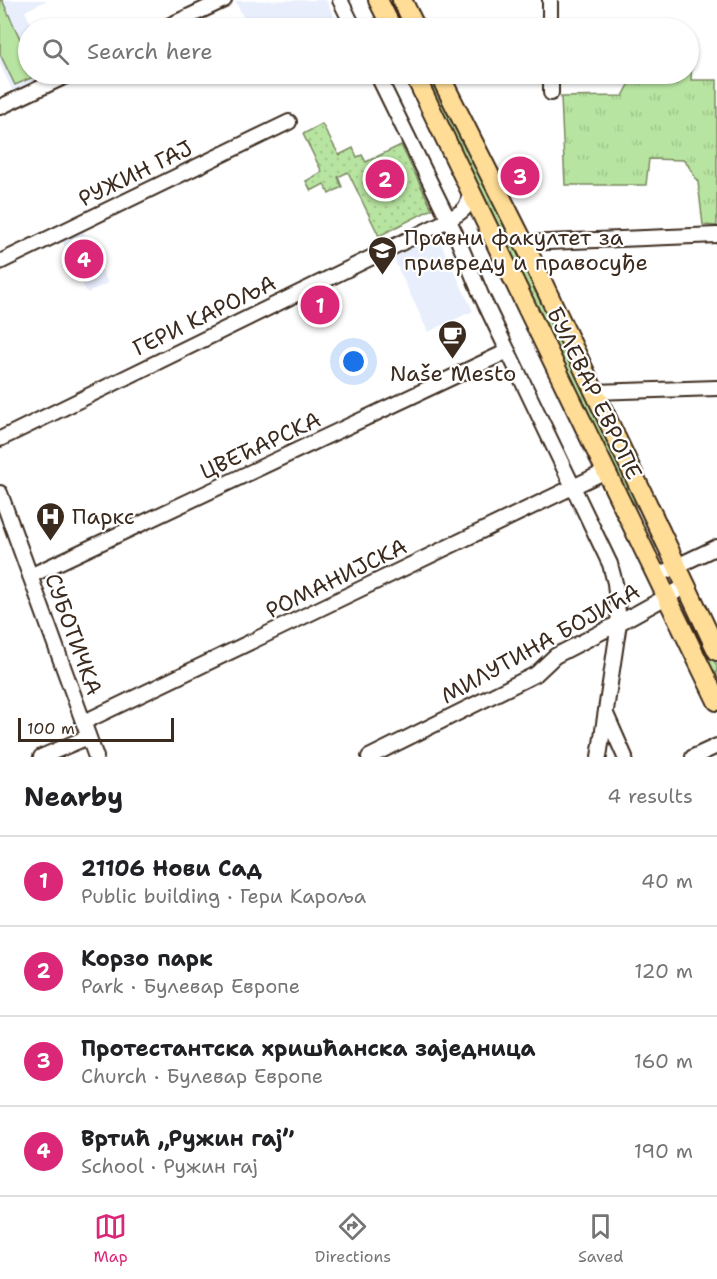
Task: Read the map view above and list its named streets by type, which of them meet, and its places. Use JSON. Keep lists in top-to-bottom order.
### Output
{
  "streets": {
    "main road": ["БУЛЕВАР ЕВРОПЕ"],
    "street": [
      "РУЖИН ГАЈ",
      "ГЕРИ КАРОЉА",
      "ЦВЕЋАРСКА",
      "РОМАНИЈСКА",
      "СУБОТИЧКА",
      "МИЛУТИНА БОЈИЋА"
    ]
  },
  "crossings": [
    ["БУЛЕВАР ЕВРОПЕ", "РОМАНИЈСКА"],
    ["БУЛЕВАР ЕВРОПЕ", "МИЛУТИНА БОЈИЋА"],
    ["ЦВЕЋАРСКА", "СУБОТИЧКА"],
    ["РОМАНИЈСКА", "СУБОТИЧКА"]
  ],
  "places": {
    "school or university": ["Правни факултет за привреду и правосуђе"],
    "cafe": ["Naše Mesto"],
    "hospital": ["Паркс"]
  },
  "scale_bar": "100 m",
  "page": {
    "search": "Search here",
    "pins": [
      "3",
      "2",
      "4",
      "1"
    ],
    "scale": "100 m",
    "heading": ["Nearby", "4 results"],
    "list": [
      {
        "mark": "1",
        "name": "21106 Нови Сад",
        "note": "Public building · Гери Кароља",
        "value": "40 m"
      },
      {
        "mark": "2",
        "name": "Корзо парк",
        "note": "Park · Булевар Европе",
        "value": "120 m"
      },
      {
        "mark": "3",
        "name": "Протестантска хришћанска заједница",
        "note": "Church · Булевар Европе",
        "value": "160 m"
      },
      {
        "mark": "4",
        "name": "Вртић „Ружин гај”",
        "note": "School · Ружин гај",
        "value": "190 m"
      }
    ],
    "nav": ["Map", "Directions", "Saved"]
  }
}
